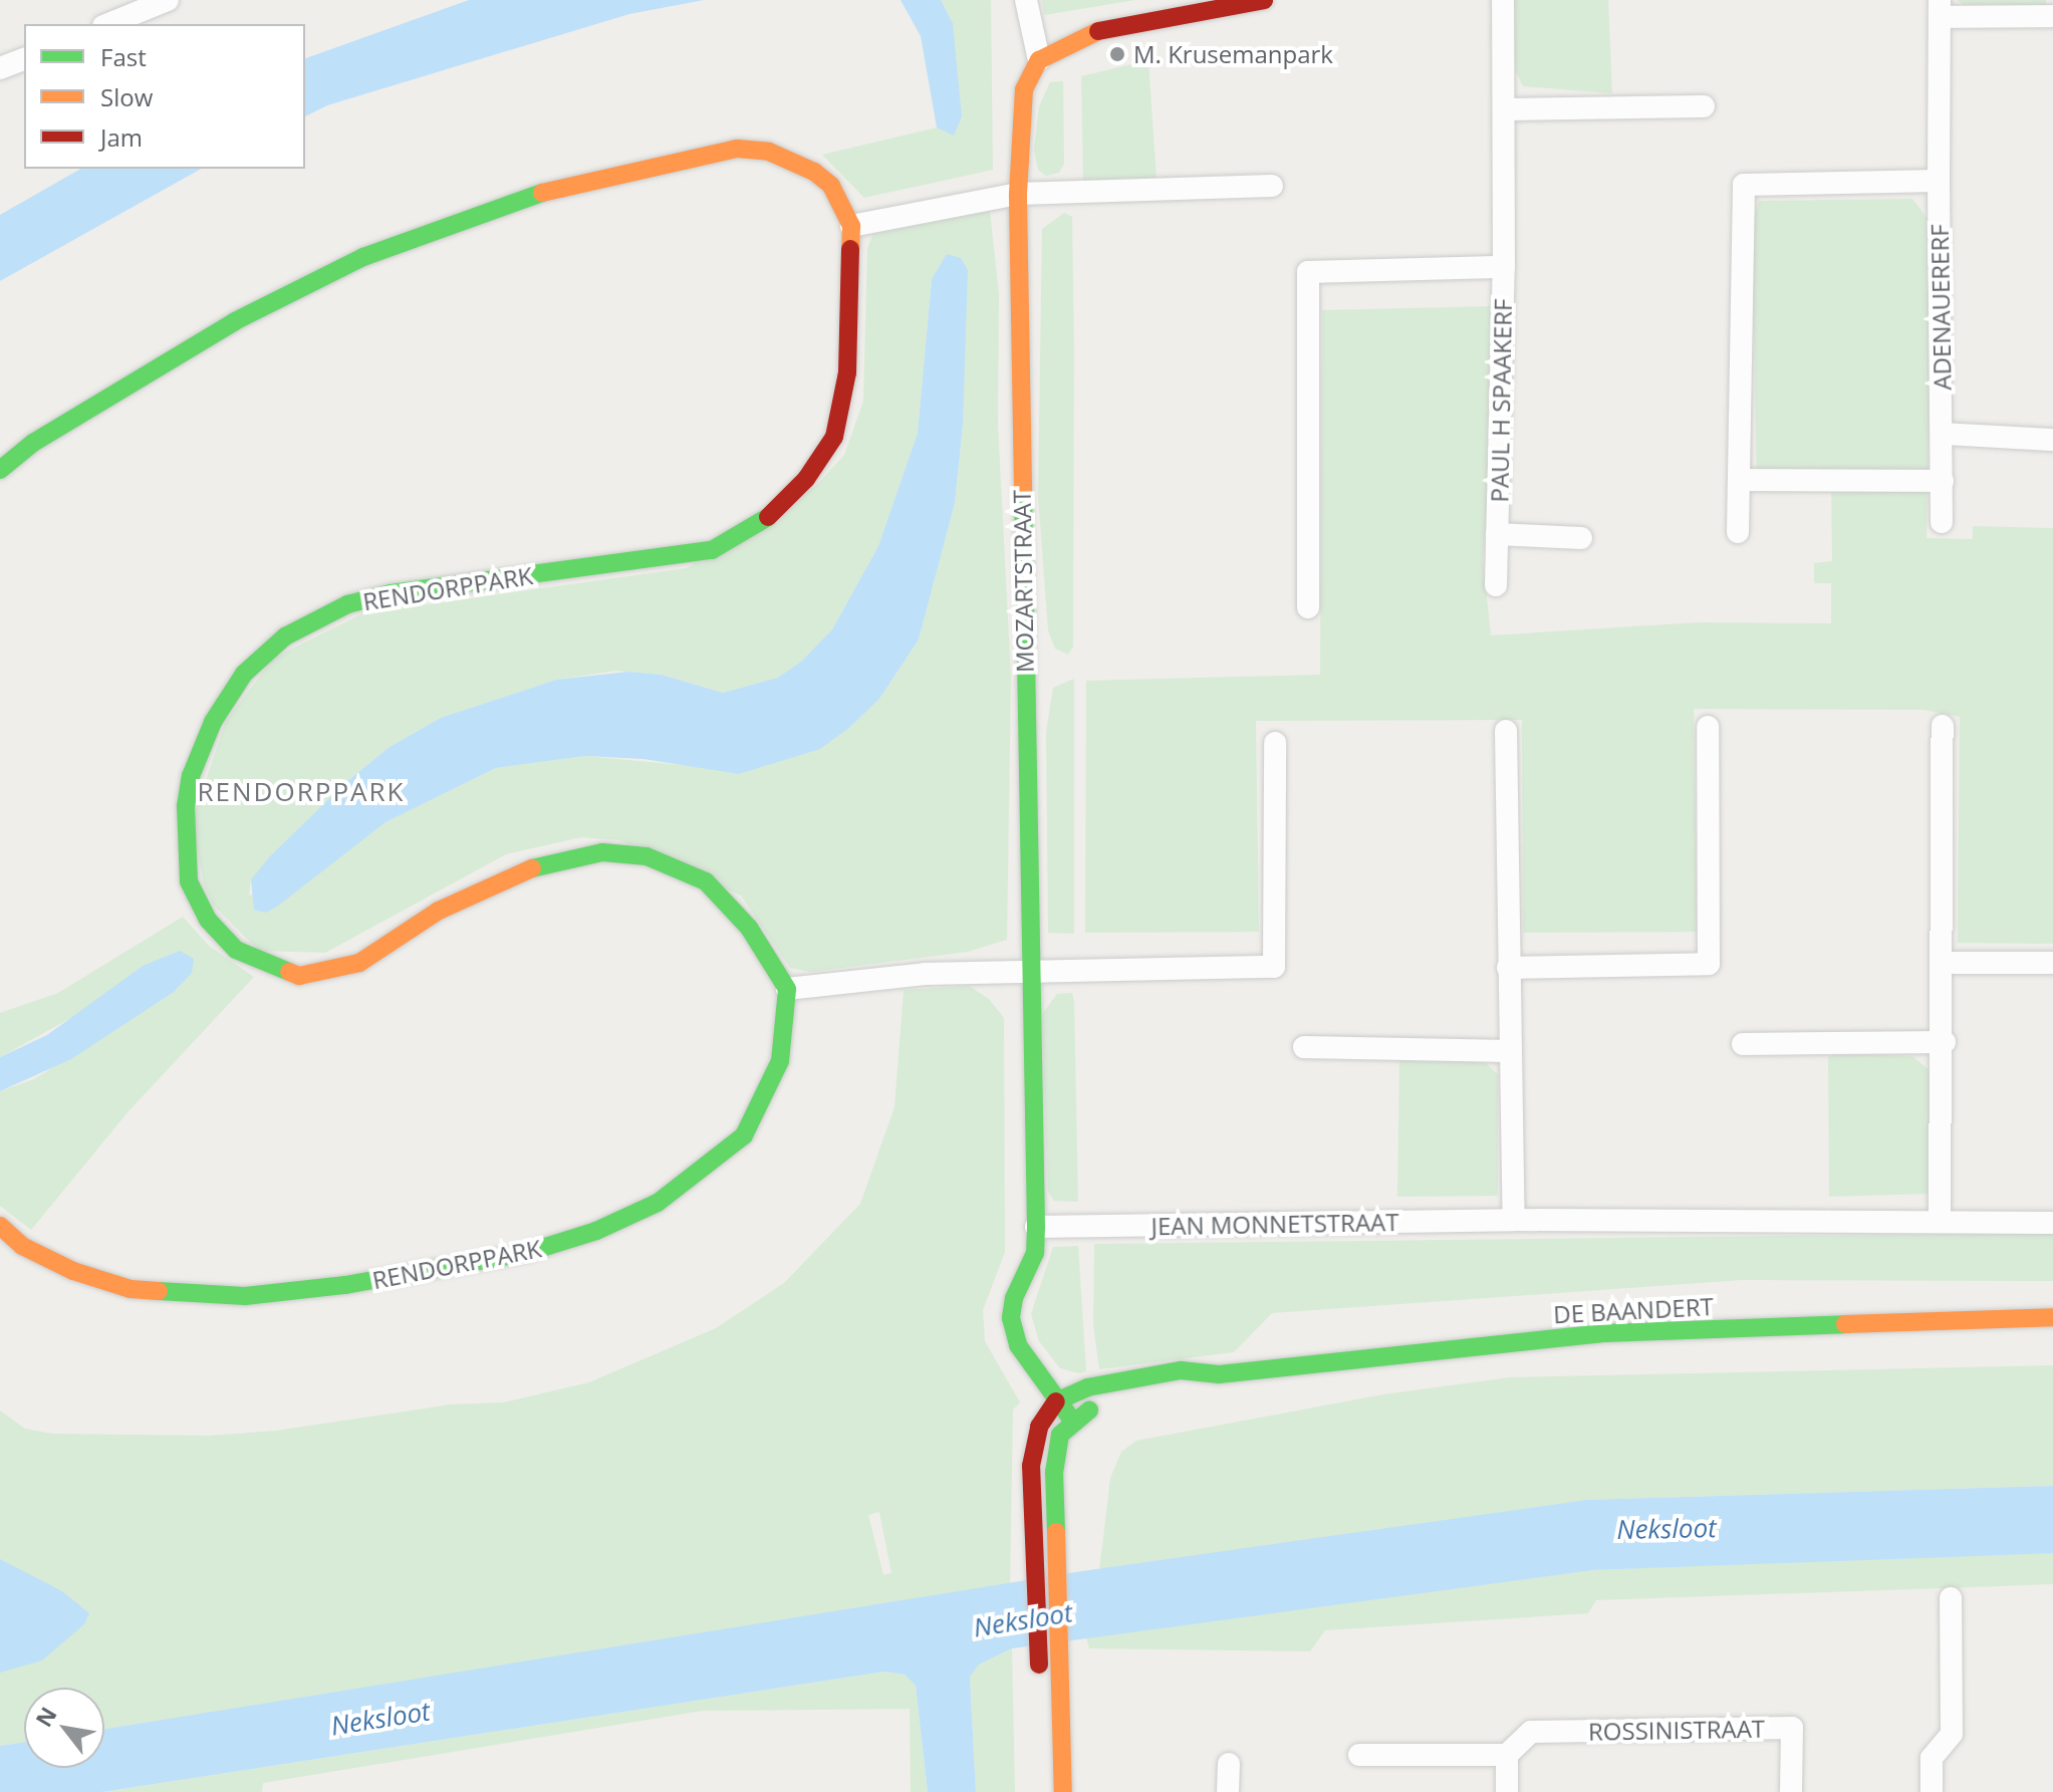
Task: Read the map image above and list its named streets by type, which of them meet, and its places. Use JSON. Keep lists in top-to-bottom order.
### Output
{
  "streets": {
    "street": [
      "ADENAUERERF",
      "PAUL H SPAAKERF",
      "MOZARTSTRAAT",
      "RENDORPPARK",
      "JEAN MONNETSTRAAT",
      "DE BAANDERT",
      "ROSSINISTRAAT"
    ]
  },
  "crossings": [
    ["MOZARTSTRAAT", "JEAN MONNETSTRAAT"],
    ["MOZARTSTRAAT", "DE BAANDERT"]
  ],
  "districts": ["RENDORPPARK"],
  "water": ["Neksloot"],
  "places": ["M. Krusemanpark"],
  "legend": ["Fast", "Slow", "Jam"],
  "north": "top left"
}
